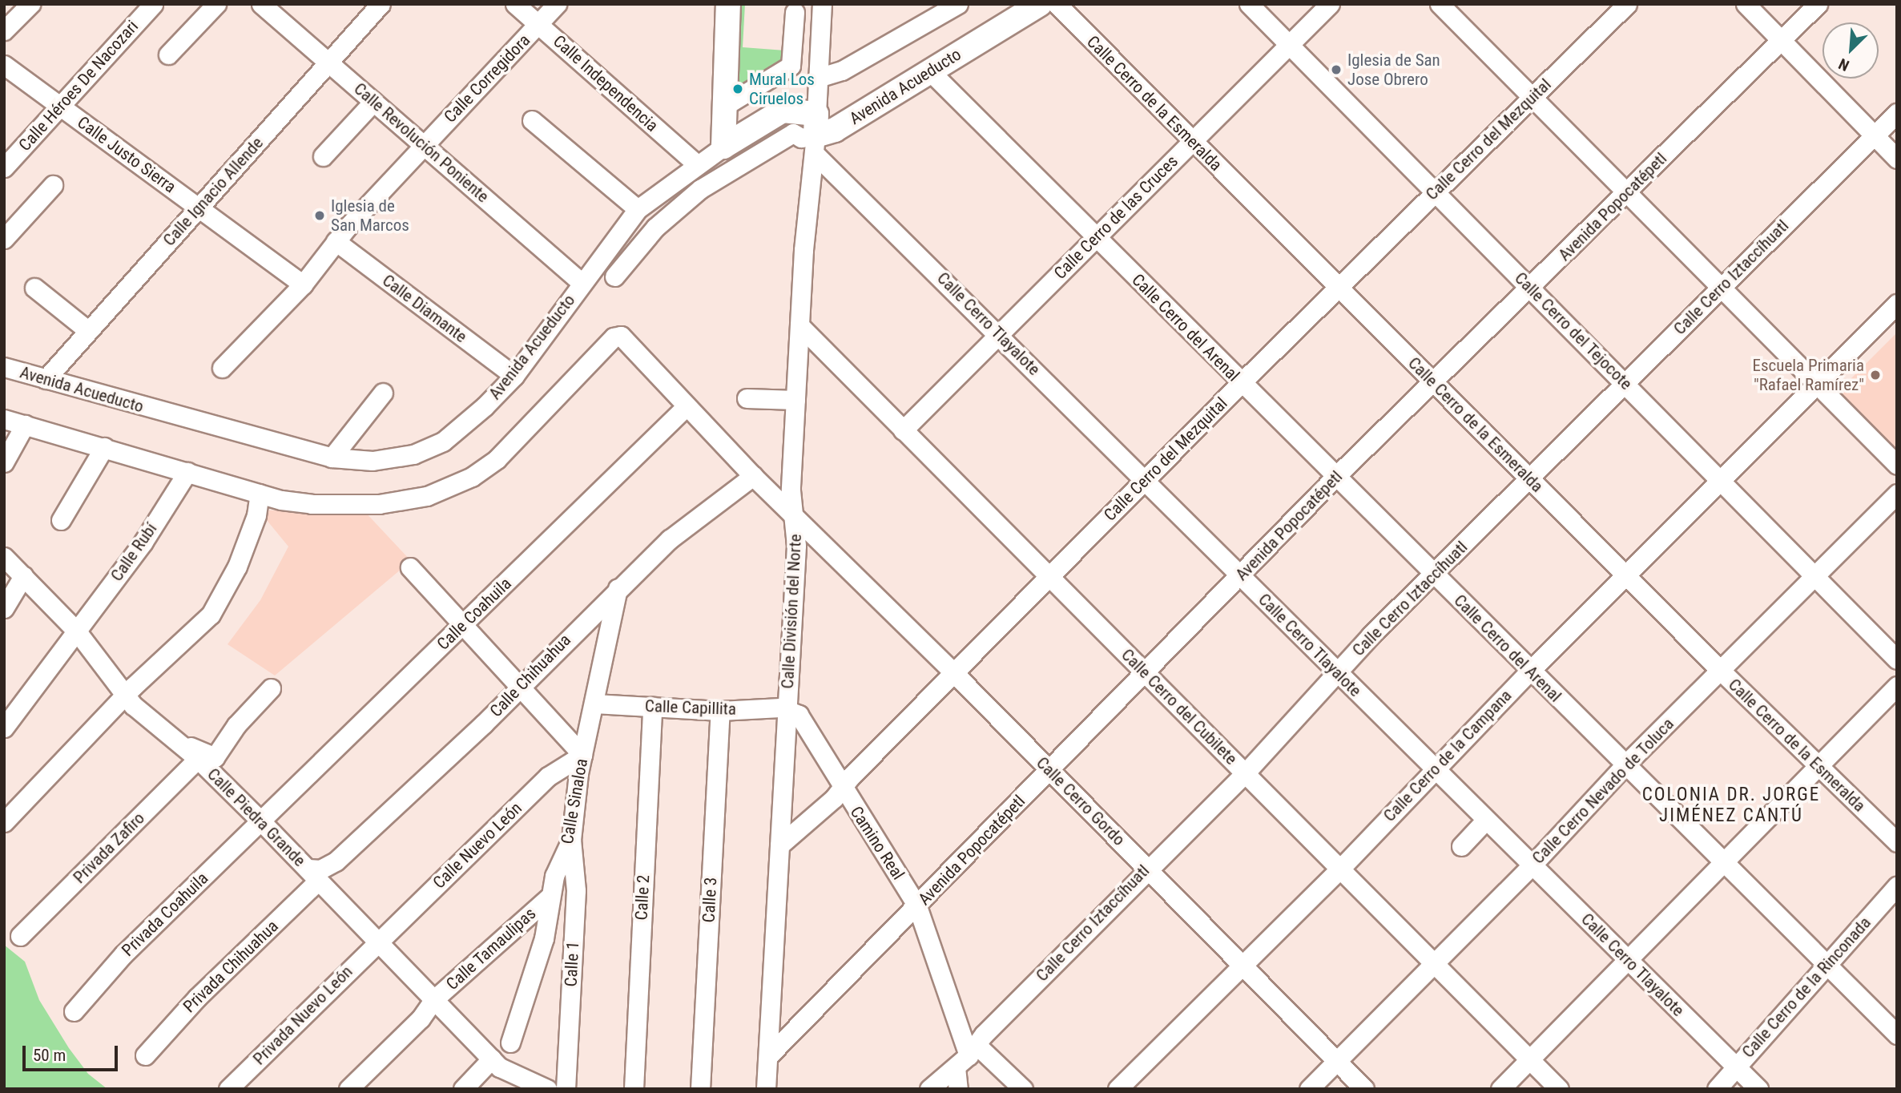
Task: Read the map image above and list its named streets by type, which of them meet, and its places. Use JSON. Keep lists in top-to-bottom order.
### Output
{
  "streets": {
    "main road": ["Avenida Acueducto"],
    "street": [
      "Calle Corregidora",
      "Calle Independencia",
      "Calle Héroes De Nacozari",
      "Calle Cerro de la Esmeralda",
      "Calle Cerro del Mezquital",
      "Calle Revolución Poniente",
      "Calle Justo Sierra",
      "Calle Ignacio Allende",
      "Avenida Popocatépetl",
      "Calle Cerro de las Cruces",
      "Calle Cerro Iztaccíhuatl",
      "Calle Diamante",
      "Calle Cerro Tlayalote",
      "Calle Cerro del Arenal",
      "Calle Cerro del Tejocote",
      "Calle Rubí",
      "Calle División del Norte",
      "Calle Coahuila",
      "Calle Chihuahua",
      "Calle Cerro del Cubilete",
      "Calle Capillita",
      "Calle Cerro de la Campana",
      "Calle Cerro Nevado de Toluca",
      "Calle Sinaloa",
      "Calle Cerro Gordo",
      "Calle Piedra Grande",
      "Camino Real",
      "Calle Nuevo León",
      "Privada Zafiro",
      "Calle 2",
      "Calle 3",
      "Privada Coahuila",
      "Calle Tamaulipas",
      "Calle 1",
      "Privada Chihuahua",
      "Calle Cerro de la Rinconada",
      "Privada Nuevo León"
    ]
  },
  "crossings": [
    ["Calle Corregidora", "Calle Independencia"],
    ["Calle Corregidora", "Calle Revolución Poniente"],
    ["Calle Corregidora", "Calle Justo Sierra"],
    ["Calle Corregidora", "Calle Diamante"],
    ["Calle Independencia", "Avenida Acueducto"],
    ["Calle Héroes De Nacozari", "Calle Justo Sierra"],
    ["Avenida Acueducto", "Calle Revolución Poniente"],
    ["Avenida Acueducto", "Calle Ignacio Allende"],
    ["Avenida Acueducto", "Calle Diamante"],
    ["Avenida Acueducto", "Calle Cerro Tlayalote"],
    ["Avenida Acueducto", "Calle Cerro del Arenal"],
    ["Avenida Acueducto", "Calle División del Norte"],
    ["Calle Cerro de la Esmeralda", "Calle Cerro del Mezquital"],
    ["Calle Cerro de la Esmeralda", "Avenida Popocatépetl"],
    ["Calle Cerro de la Esmeralda", "Calle Cerro de las Cruces"],
    ["Calle Cerro de la Esmeralda", "Calle Cerro Iztaccíhuatl"],
    ["Calle Cerro de la Esmeralda", "Calle Cerro de la Campana"],
    ["Calle Cerro de la Esmeralda", "Calle Cerro Nevado de Toluca"],
    ["Calle Cerro del Mezquital", "Calle Cerro Tlayalote"],
    ["Calle Cerro del Mezquital", "Calle Cerro del Arenal"],
    ["Calle Cerro del Mezquital", "Calle Cerro del Tejocote"],
    ["Calle Cerro del Mezquital", "Calle División del Norte"],
    ["Calle Cerro del Mezquital", "Calle Cerro del Cubilete"],
    ["Calle Cerro del Mezquital", "Calle Cerro Gordo"],
    ["Calle Cerro del Mezquital", "Camino Real"],
    ["Calle Revolución Poniente", "Calle Ignacio Allende"],
    ["Calle Justo Sierra", "Calle Ignacio Allende"],
    ["Avenida Popocatépetl", "Calle Cerro Tlayalote"],
    ["Avenida Popocatépetl", "Calle Cerro del Arenal"],
    ["Avenida Popocatépetl", "Calle Cerro del Tejocote"],
    ["Avenida Popocatépetl", "Calle División del Norte"],
    ["Avenida Popocatépetl", "Calle Cerro del Cubilete"],
    ["Avenida Popocatépetl", "Calle Cerro Gordo"],
    ["Avenida Popocatépetl", "Camino Real"],
    ["Calle Cerro de las Cruces", "Calle Cerro Tlayalote"],
    ["Calle Cerro de las Cruces", "Calle Cerro del Arenal"],
    ["Calle Cerro de las Cruces", "Calle Cerro del Tejocote"],
    ["Calle Cerro de las Cruces", "Calle Cerro del Cubilete"],
    ["Calle Cerro Iztaccíhuatl", "Calle Cerro Tlayalote"],
    ["Calle Cerro Iztaccíhuatl", "Calle Cerro del Arenal"],
    ["Calle Cerro Iztaccíhuatl", "Calle Cerro del Tejocote"],
    ["Calle Cerro Iztaccíhuatl", "Calle Cerro del Cubilete"],
    ["Calle Cerro Iztaccíhuatl", "Calle Cerro Gordo"],
    ["Calle Cerro Iztaccíhuatl", "Camino Real"],
    ["Calle Cerro Tlayalote", "Calle División del Norte"],
    ["Calle Cerro Tlayalote", "Calle Cerro de la Campana"],
    ["Calle Cerro Tlayalote", "Calle Cerro Nevado de Toluca"],
    ["Calle Cerro Tlayalote", "Calle Cerro de la Rinconada"],
    ["Calle Cerro del Arenal", "Calle Cerro de la Campana"],
    ["Calle Cerro del Arenal", "Calle Cerro Nevado de Toluca"],
    ["Calle Cerro del Arenal", "Calle Cerro de la Rinconada"],
    ["Calle Cerro del Tejocote", "Calle Cerro de la Campana"],
    ["Calle Cerro del Tejocote", "Calle Cerro Nevado de Toluca"],
    ["Calle Rubí", "Calle Piedra Grande"],
    ["Calle División del Norte", "Calle Cerro del Cubilete"],
    ["Calle División del Norte", "Calle Capillita"],
    ["Calle División del Norte", "Calle Cerro Gordo"],
    ["Calle División del Norte", "Camino Real"],
    ["Calle Coahuila", "Calle Piedra Grande"],
    ["Calle Coahuila", "Privada Coahuila"],
    ["Calle Chihuahua", "Calle Sinaloa"],
    ["Calle Chihuahua", "Calle Cerro Gordo"],
    ["Calle Chihuahua", "Calle Piedra Grande"],
    ["Calle Chihuahua", "Privada Chihuahua"],
    ["Calle Cerro del Cubilete", "Calle Cerro de la Campana"],
    ["Calle Cerro del Cubilete", "Calle Cerro Nevado de Toluca"],
    ["Calle Capillita", "Calle Sinaloa"],
    ["Calle Capillita", "Camino Real"],
    ["Calle Capillita", "Calle 2"],
    ["Calle Capillita", "Calle 3"],
    ["Calle Cerro de la Campana", "Calle Cerro Gordo"],
    ["Calle Cerro Nevado de Toluca", "Calle Cerro Gordo"],
    ["Calle Sinaloa", "Calle Nuevo León"],
    ["Calle Sinaloa", "Calle Tamaulipas"],
    ["Calle Sinaloa", "Calle 1"],
    ["Calle Piedra Grande", "Calle Nuevo León"],
    ["Calle Piedra Grande", "Privada Zafiro"],
    ["Calle Piedra Grande", "Privada Coahuila"],
    ["Calle Piedra Grande", "Calle Tamaulipas"],
    ["Calle Piedra Grande", "Privada Chihuahua"],
    ["Calle Piedra Grande", "Privada Nuevo León"],
    ["Calle Nuevo León", "Privada Nuevo León"]
  ],
  "districts": ["COLONIA DR. JORGE JIMÉNEZ CANTÚ"],
  "places": [
    "Iglesia de San Jose Obrero",
    "Mural Los Ciruelos",
    "Iglesia de San Marcos",
    "Escuela Primaria \"Rafael Ramírez\""
  ],
  "scale_bar": "50 m",
  "north": "bottom left"
}
